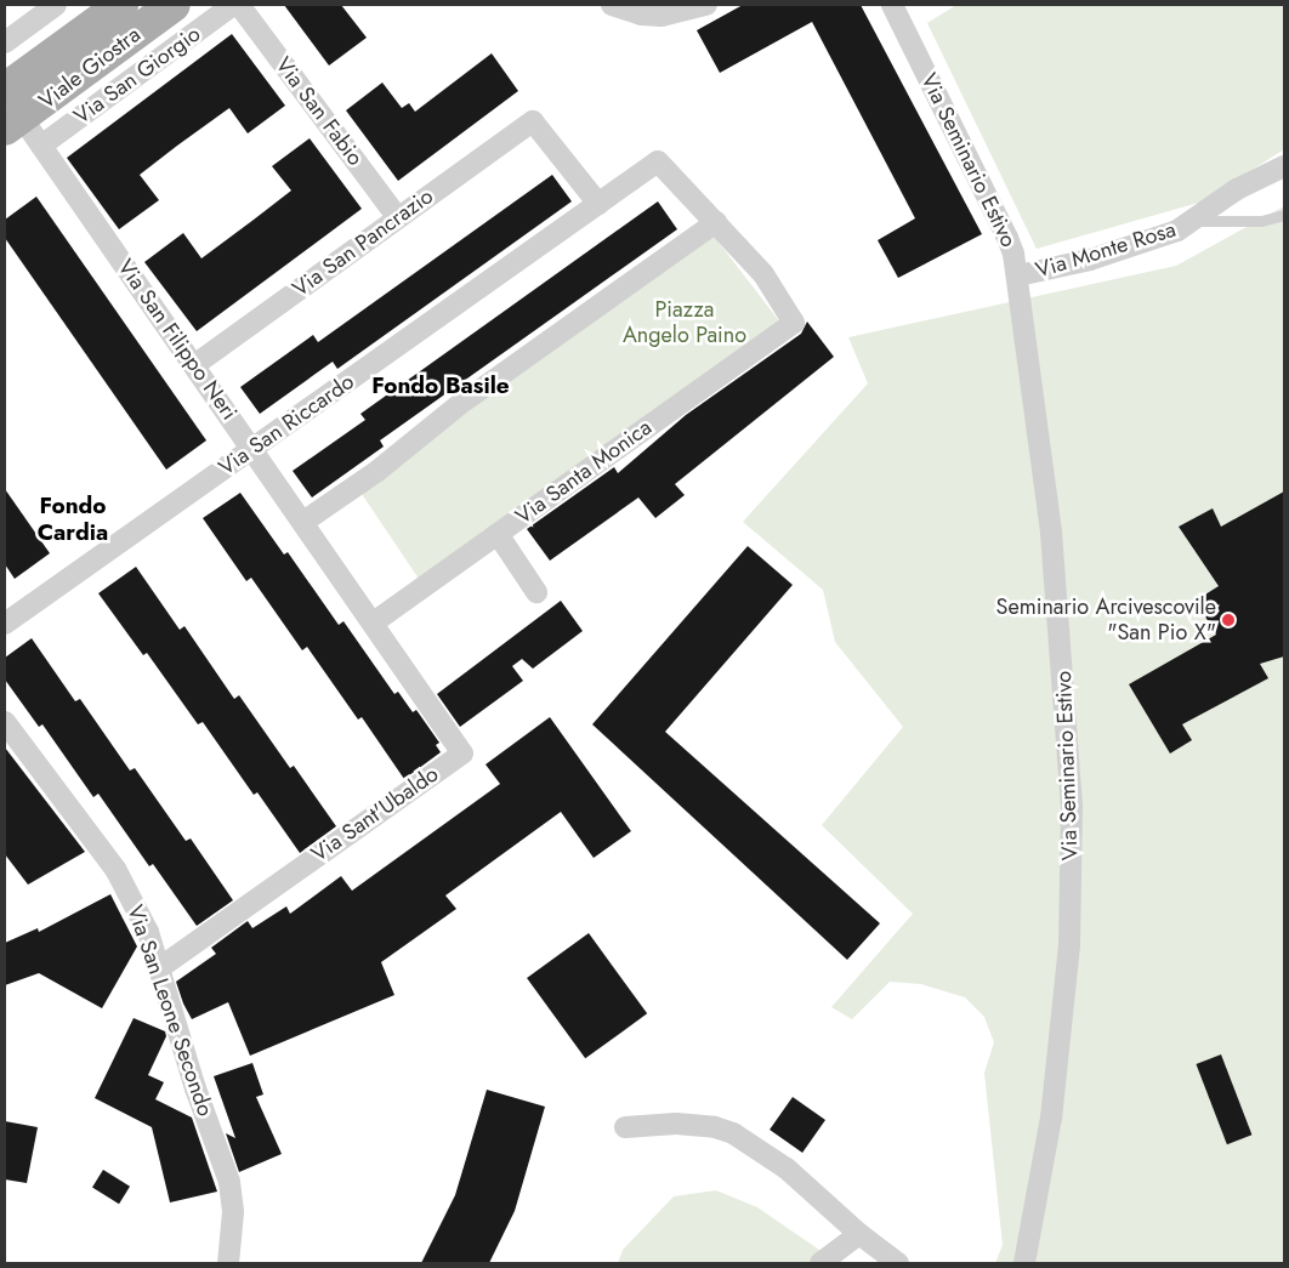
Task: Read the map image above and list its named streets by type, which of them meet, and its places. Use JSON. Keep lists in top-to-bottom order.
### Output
{
  "streets": {
    "main road": ["Viale Giostra"],
    "street": [
      "Via San Giorgio",
      "Via San Fabio",
      "Via Seminario Estivo",
      "Via San Pancrazio",
      "Via Monte Rosa",
      "Via San Filippo Neri",
      "Via San Riccardo",
      "Via Santa Monica",
      "Via Sant'Ubaldo",
      "Via San Leone Secondo"
    ]
  },
  "crossings": [
    ["Viale Giostra", "Via San Filippo Neri"],
    ["Via San Giorgio", "Via San Filippo Neri"],
    ["Via San Fabio", "Via San Pancrazio"],
    ["Via Seminario Estivo", "Via Monte Rosa"],
    ["Via San Pancrazio", "Via San Filippo Neri"],
    ["Via San Pancrazio", "Via San Riccardo"],
    ["Via San Filippo Neri", "Via San Riccardo"],
    ["Via San Filippo Neri", "Via Santa Monica"],
    ["Via San Filippo Neri", "Via Sant'Ubaldo"],
    ["Via San Riccardo", "Via Santa Monica"],
    ["Via Santa Monica", "Via Sant'Ubaldo"],
    ["Via Sant'Ubaldo", "Via San Leone Secondo"]
  ],
  "districts": ["Fondo Basile", "Fondo Cardia"],
  "parks": ["Piazza Angelo Paino"],
  "places": ["Seminario Arcivescovile \"San Pio X\""]
}
